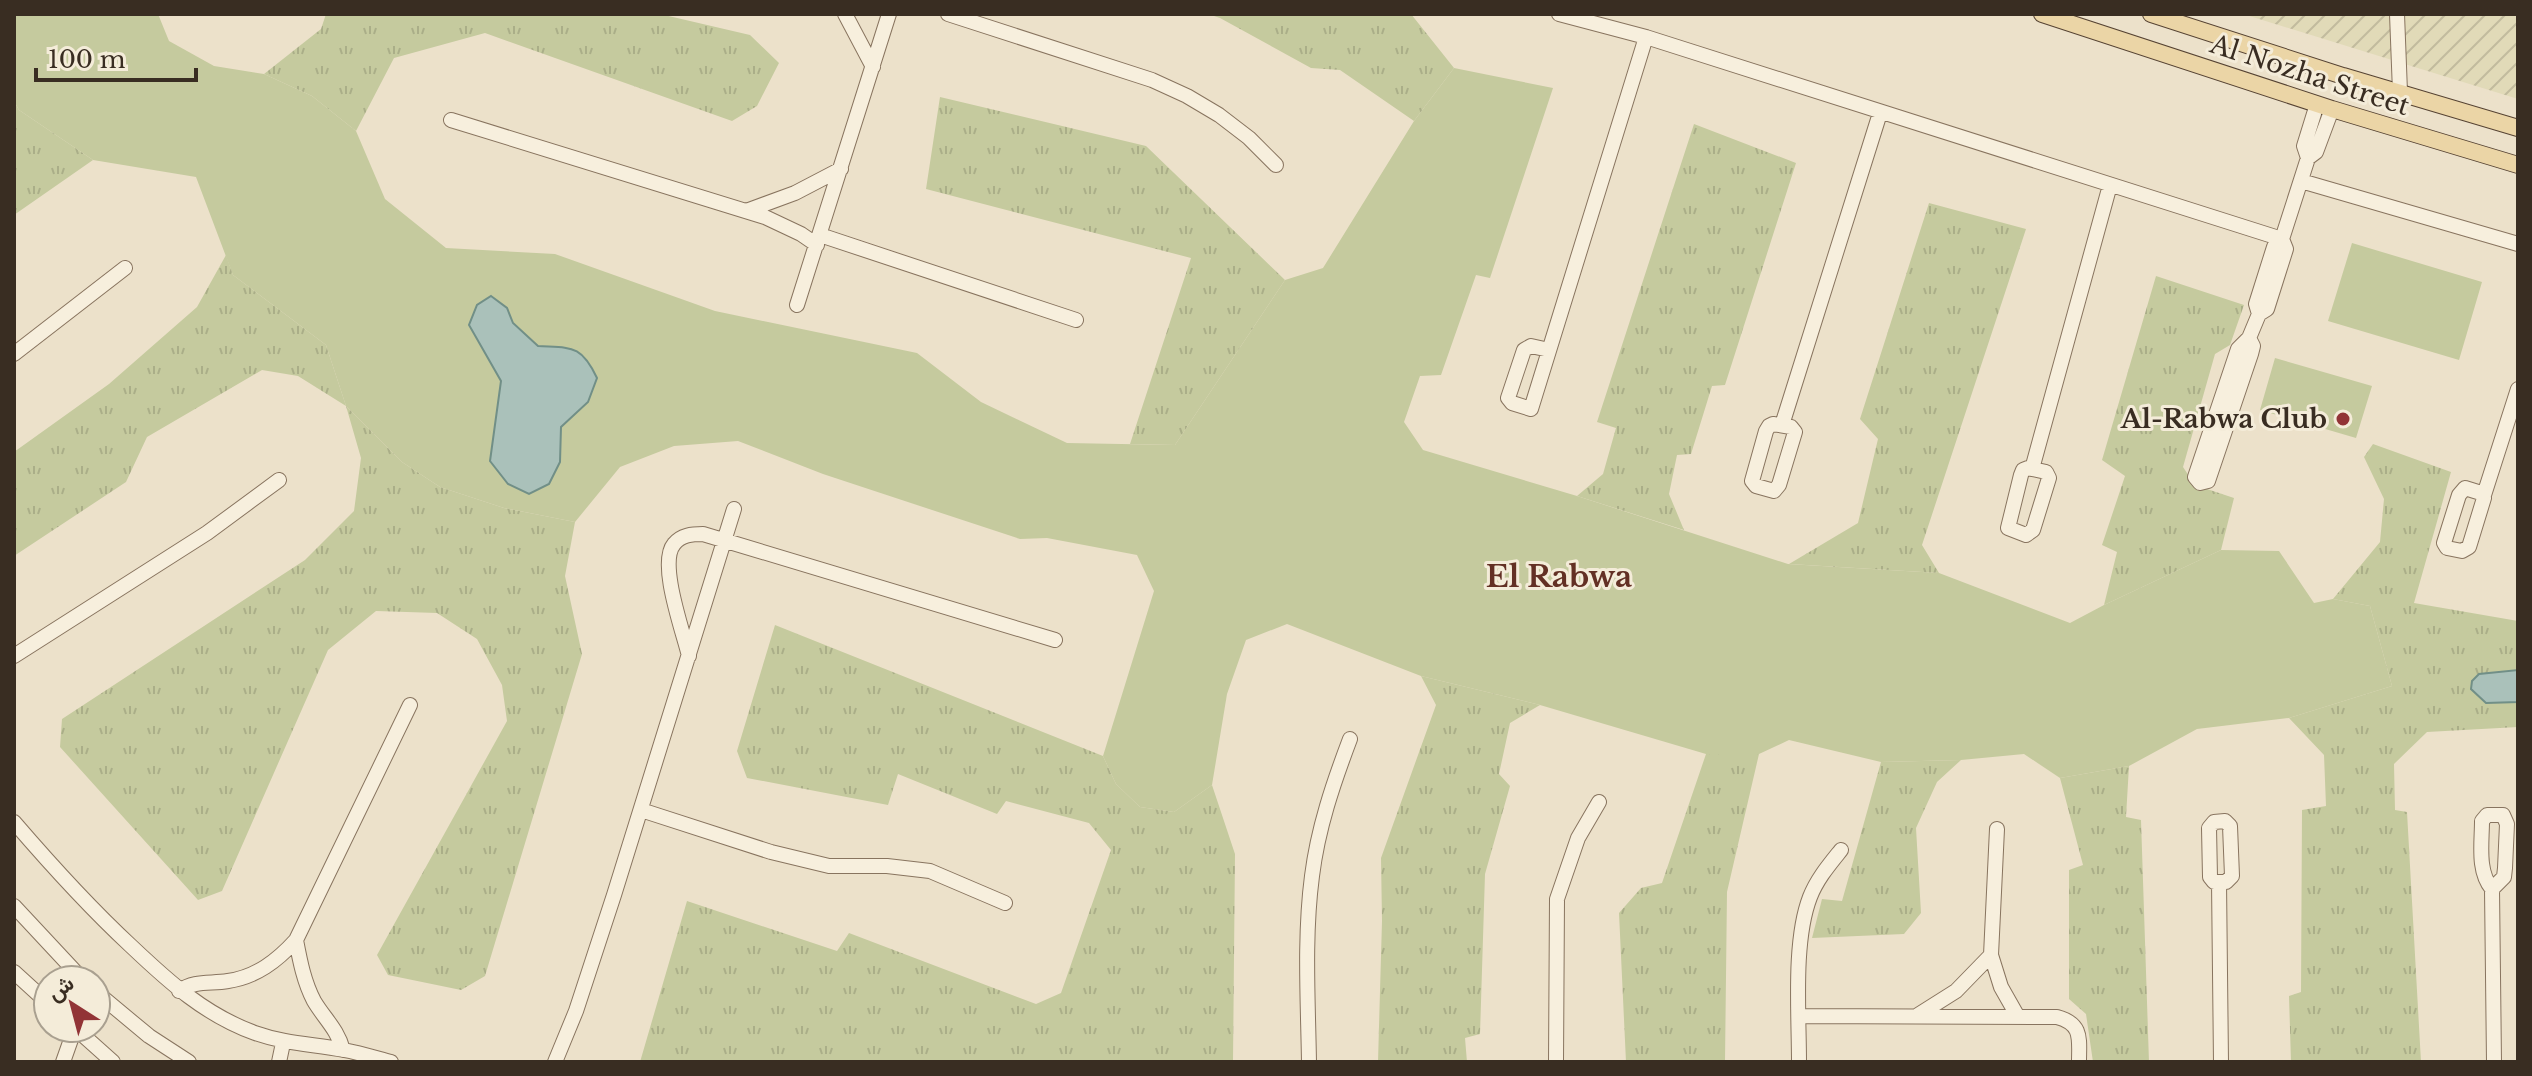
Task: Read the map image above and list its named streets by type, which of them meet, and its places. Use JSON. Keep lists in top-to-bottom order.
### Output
{
  "streets": {
    "main road": ["Al Nozha Street"]
  },
  "districts": ["El Rabwa"],
  "places": ["Al-Rabwa Club"],
  "scale_bar": "100 m",
  "north": "top left"
}
